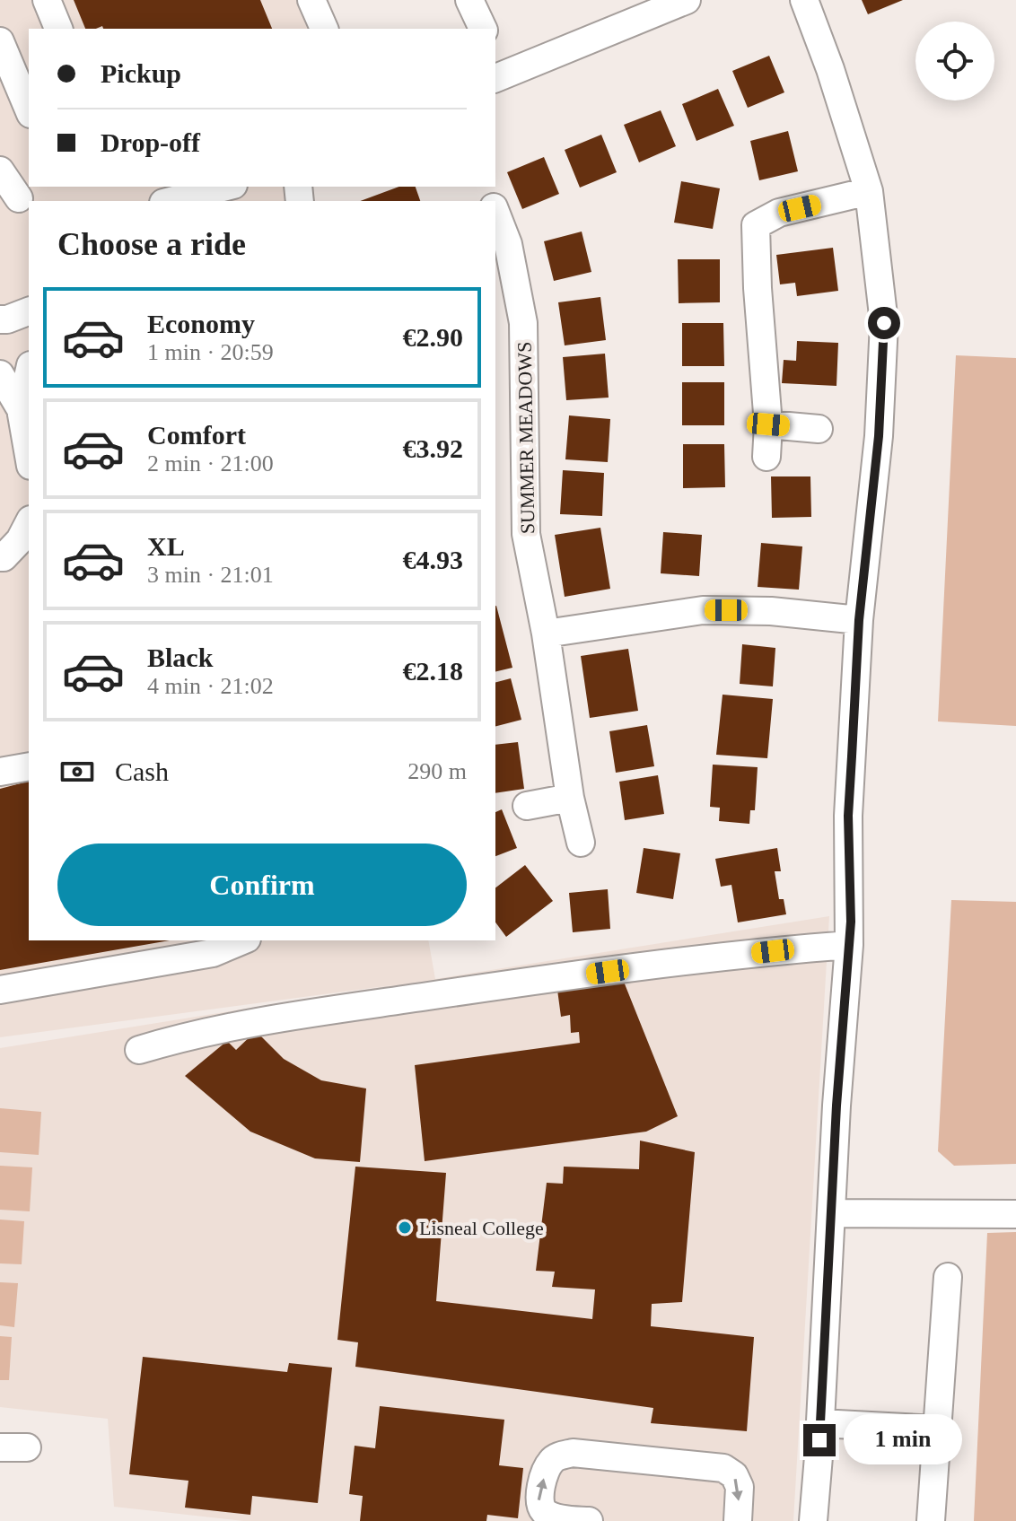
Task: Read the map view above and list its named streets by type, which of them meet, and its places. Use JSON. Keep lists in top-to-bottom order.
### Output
{
  "streets": {
    "street": ["SUMMER MEADOWS"]
  },
  "places": ["Lisneal College"],
  "page": {
    "banner": ["Pickup", "Drop-off"],
    "heading": "Choose a ride",
    "list": [
      {
        "name": "Economy",
        "note": "1 min · 20:59",
        "value": "€2.90"
      },
      {
        "name": "Comfort",
        "note": "2 min · 21:00",
        "value": "€3.92"
      },
      {
        "name": "XL",
        "note": "3 min · 21:01",
        "value": "€4.93"
      },
      {
        "name": "Black",
        "note": "4 min · 21:02",
        "value": "€2.18"
      }
    ],
    "pay": ["Cash", "290 m"],
    "buttons": "Confirm",
    "bubble": "1 min"
  }
}
